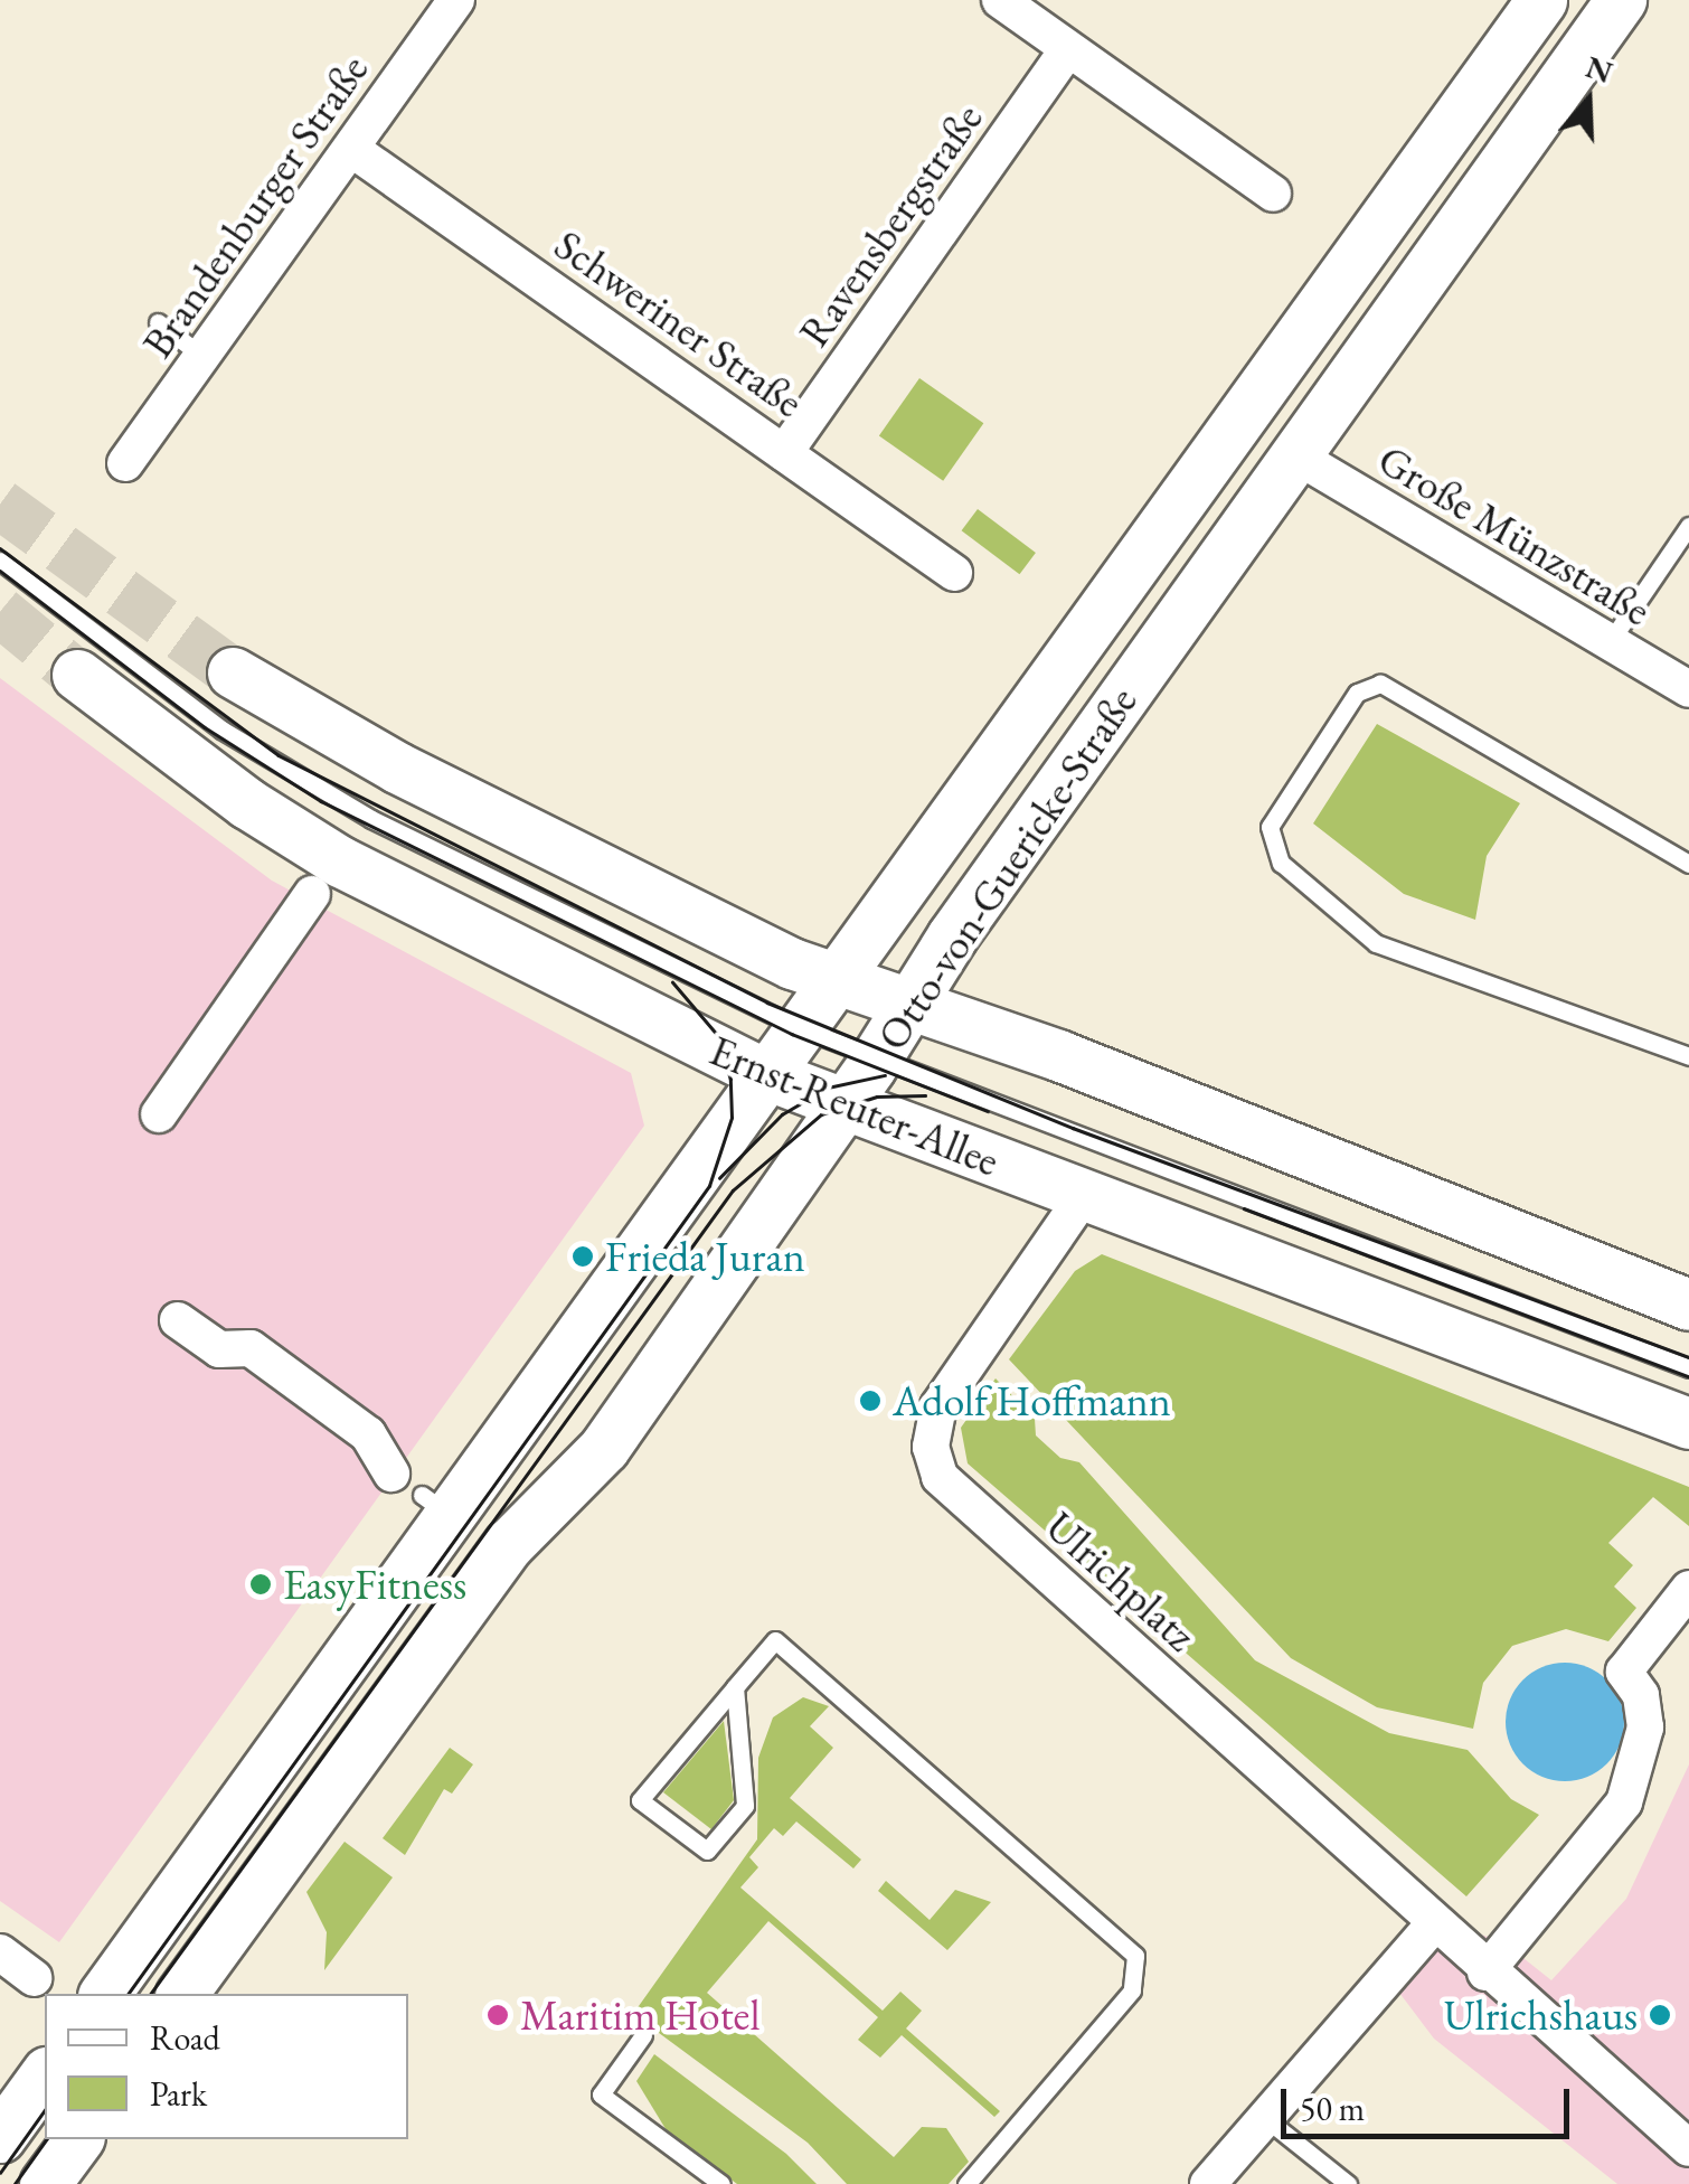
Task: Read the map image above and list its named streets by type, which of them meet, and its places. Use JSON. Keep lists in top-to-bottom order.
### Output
{
  "streets": {
    "street": [
      "Brandenburger Straße",
      "Ravensbergstraße",
      "Schweriner Straße",
      "Große Münzstraße",
      "Otto-von-Guericke-Straße",
      "Ernst-Reuter-Allee",
      "Ulrichplatz"
    ]
  },
  "crossings": [
    ["Brandenburger Straße", "Schweriner Straße"],
    ["Ravensbergstraße", "Schweriner Straße"],
    ["Große Münzstraße", "Otto-von-Guericke-Straße"],
    ["Otto-von-Guericke-Straße", "Ernst-Reuter-Allee"],
    ["Ernst-Reuter-Allee", "Ulrichplatz"]
  ],
  "places": [
    "Frieda Juran",
    "Adolf Hoffmann",
    "EasyFitness",
    "Maritim Hotel",
    "Ulrichshaus"
  ],
  "legend": ["Road", "Park"],
  "scale_bar": "50 m",
  "north": "top"
}
